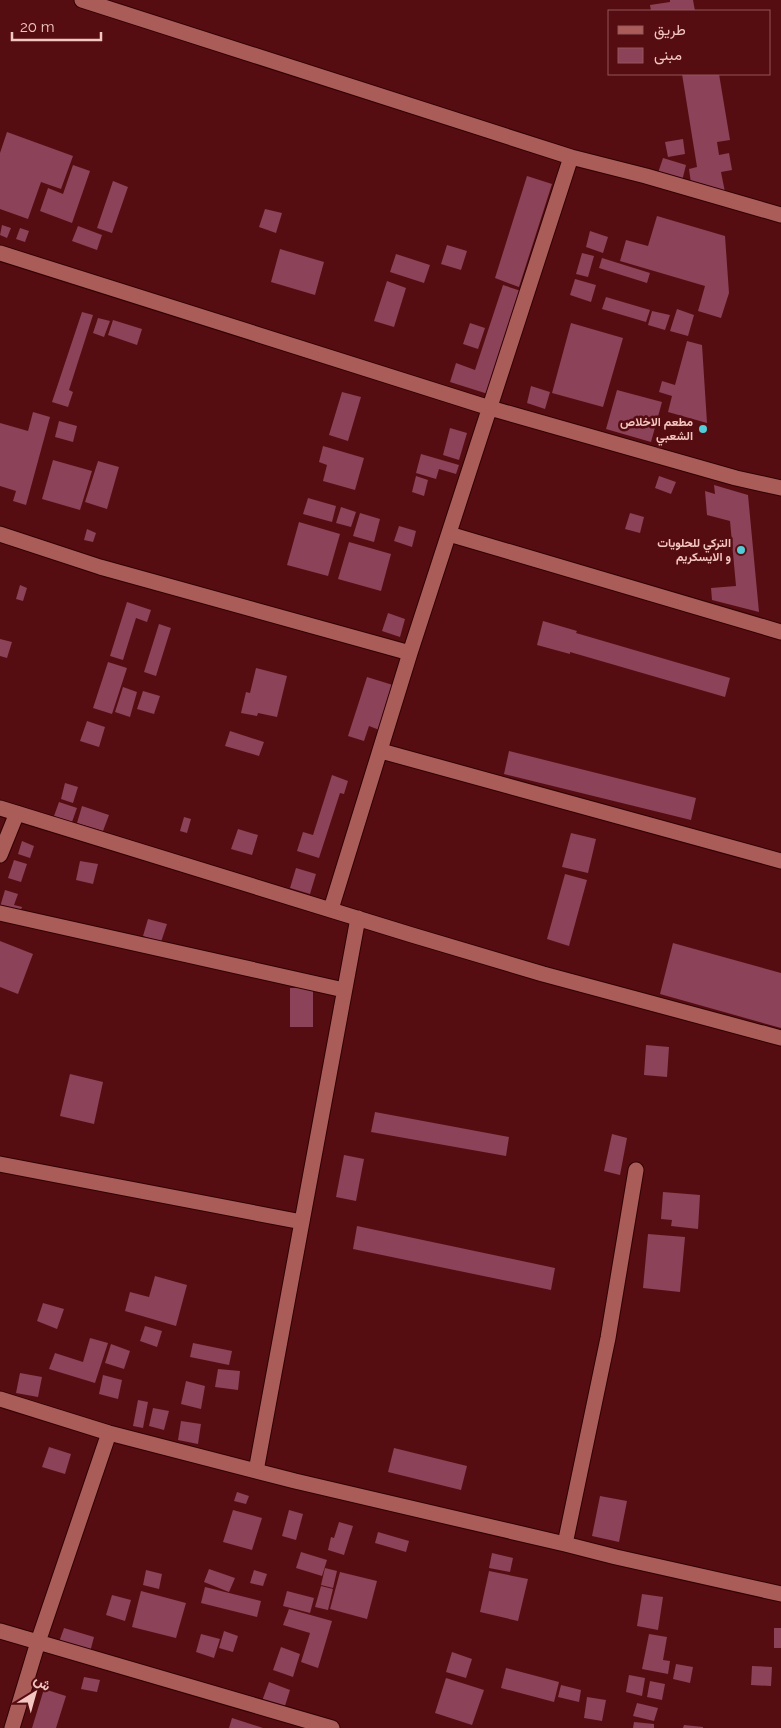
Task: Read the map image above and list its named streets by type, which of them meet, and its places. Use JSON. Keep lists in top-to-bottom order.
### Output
{
  "places": ["مطعم الاخلاص الشعبي", "التركي للحلويات و الايسكريم"],
  "legend": ["طريق", "مبنى"],
  "scale_bar": "20 m",
  "north": "top right"
}
